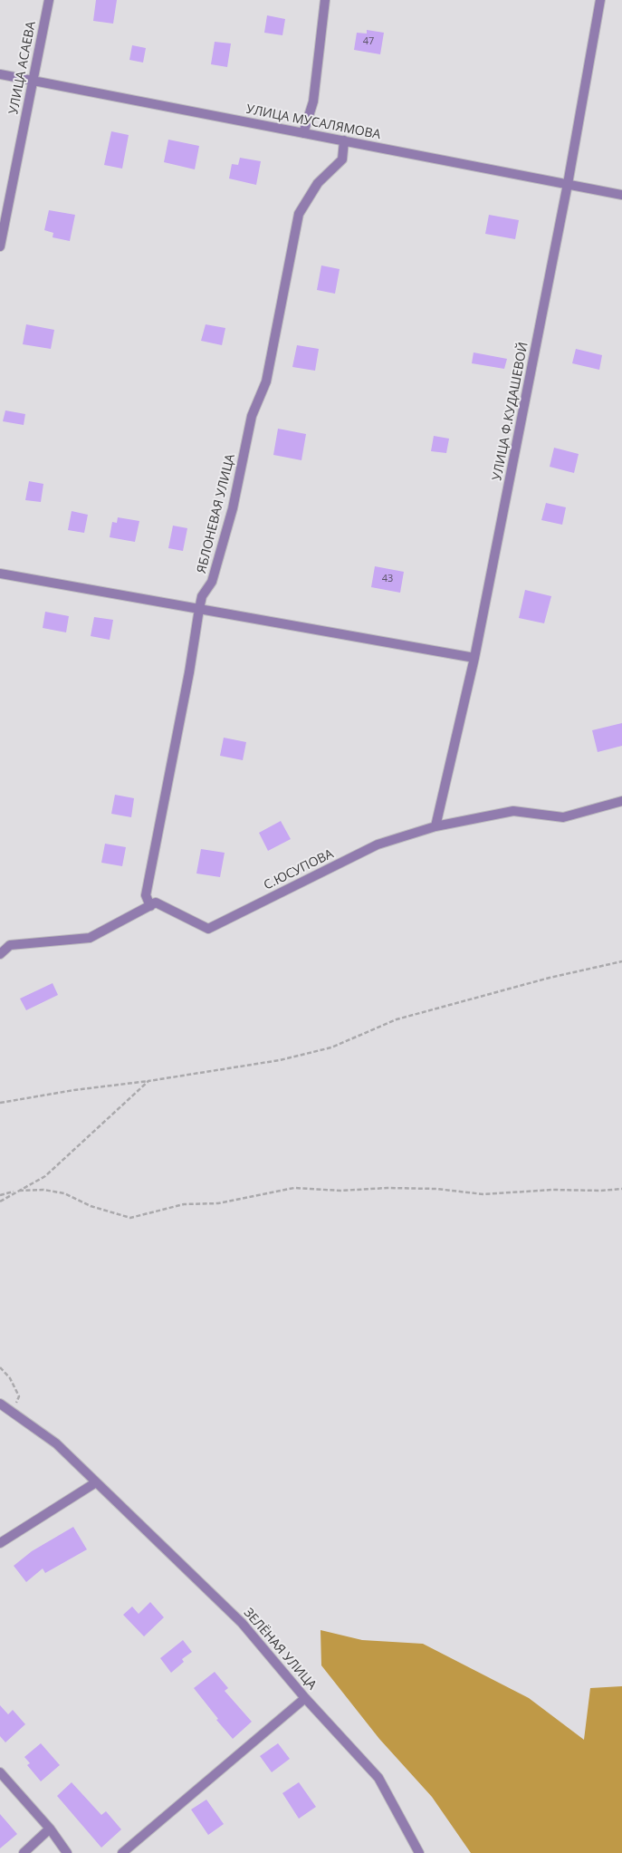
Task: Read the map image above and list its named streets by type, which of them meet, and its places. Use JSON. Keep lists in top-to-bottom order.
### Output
{
  "streets": {
    "street": [
      "УЛИЦА АСАЕВА",
      "УЛИЦА МУСАЛЯМОВА",
      "УЛИЦА Ф.КУДАШЕВОЙ",
      "ЯБЛОНЕВАЯ УЛИЦА",
      "С.ЮСУПОВА",
      "ЗЕЛЁНАЯ УЛИЦА"
    ]
  },
  "crossings": [
    ["УЛИЦА АСАЕВА", "УЛИЦА МУСАЛЯМОВА"],
    ["УЛИЦА МУСАЛЯМОВА", "УЛИЦА Ф.КУДАШЕВОЙ"],
    ["УЛИЦА МУСАЛЯМОВА", "ЯБЛОНЕВАЯ УЛИЦА"],
    ["УЛИЦА Ф.КУДАШЕВОЙ", "С.ЮСУПОВА"],
    ["ЯБЛОНЕВАЯ УЛИЦА", "С.ЮСУПОВА"]
  ],
  "house_numbers": ["47", "43"]
}
